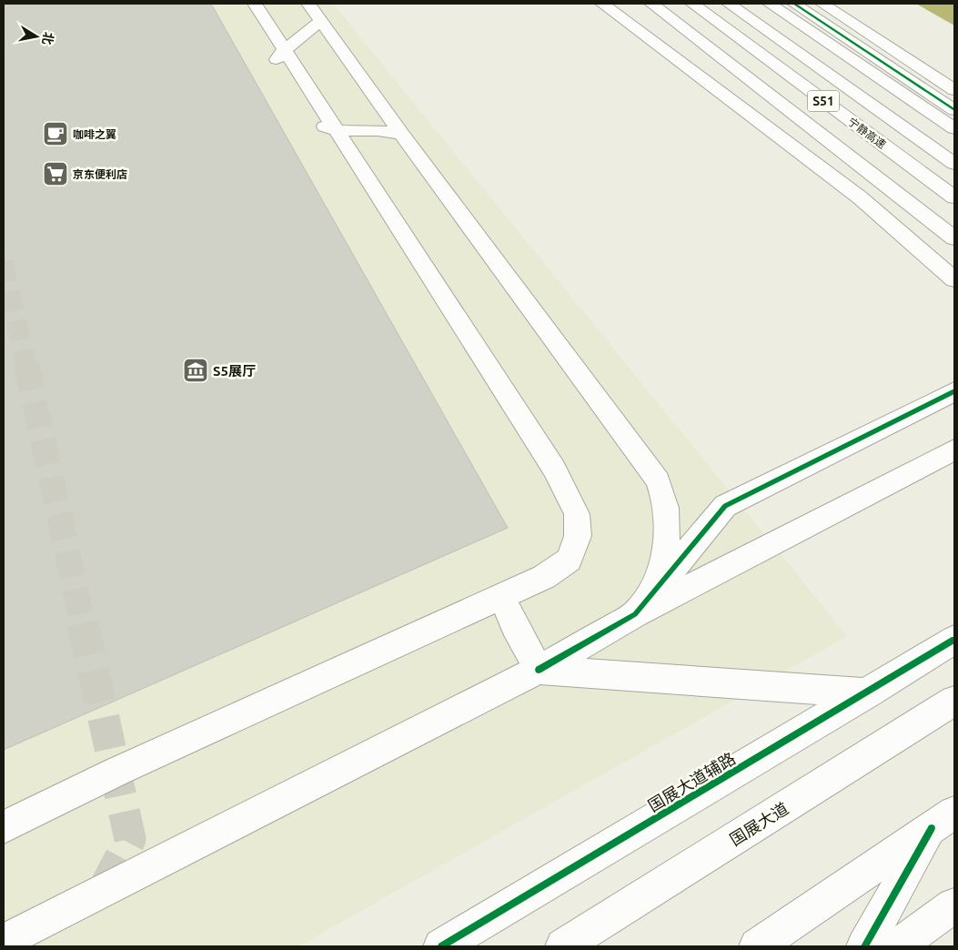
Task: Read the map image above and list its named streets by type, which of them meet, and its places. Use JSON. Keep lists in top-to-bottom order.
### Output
{
  "streets": {
    "main road": [
      "S51",
      "宁静高速",
      "国展大道辅路",
      "国展大道"
    ]
  },
  "places": {
    "cafe": ["咖啡之翼"],
    "supermarket": ["京东便利店"],
    "museum": ["S5展厅"]
  },
  "north": "right"
}
